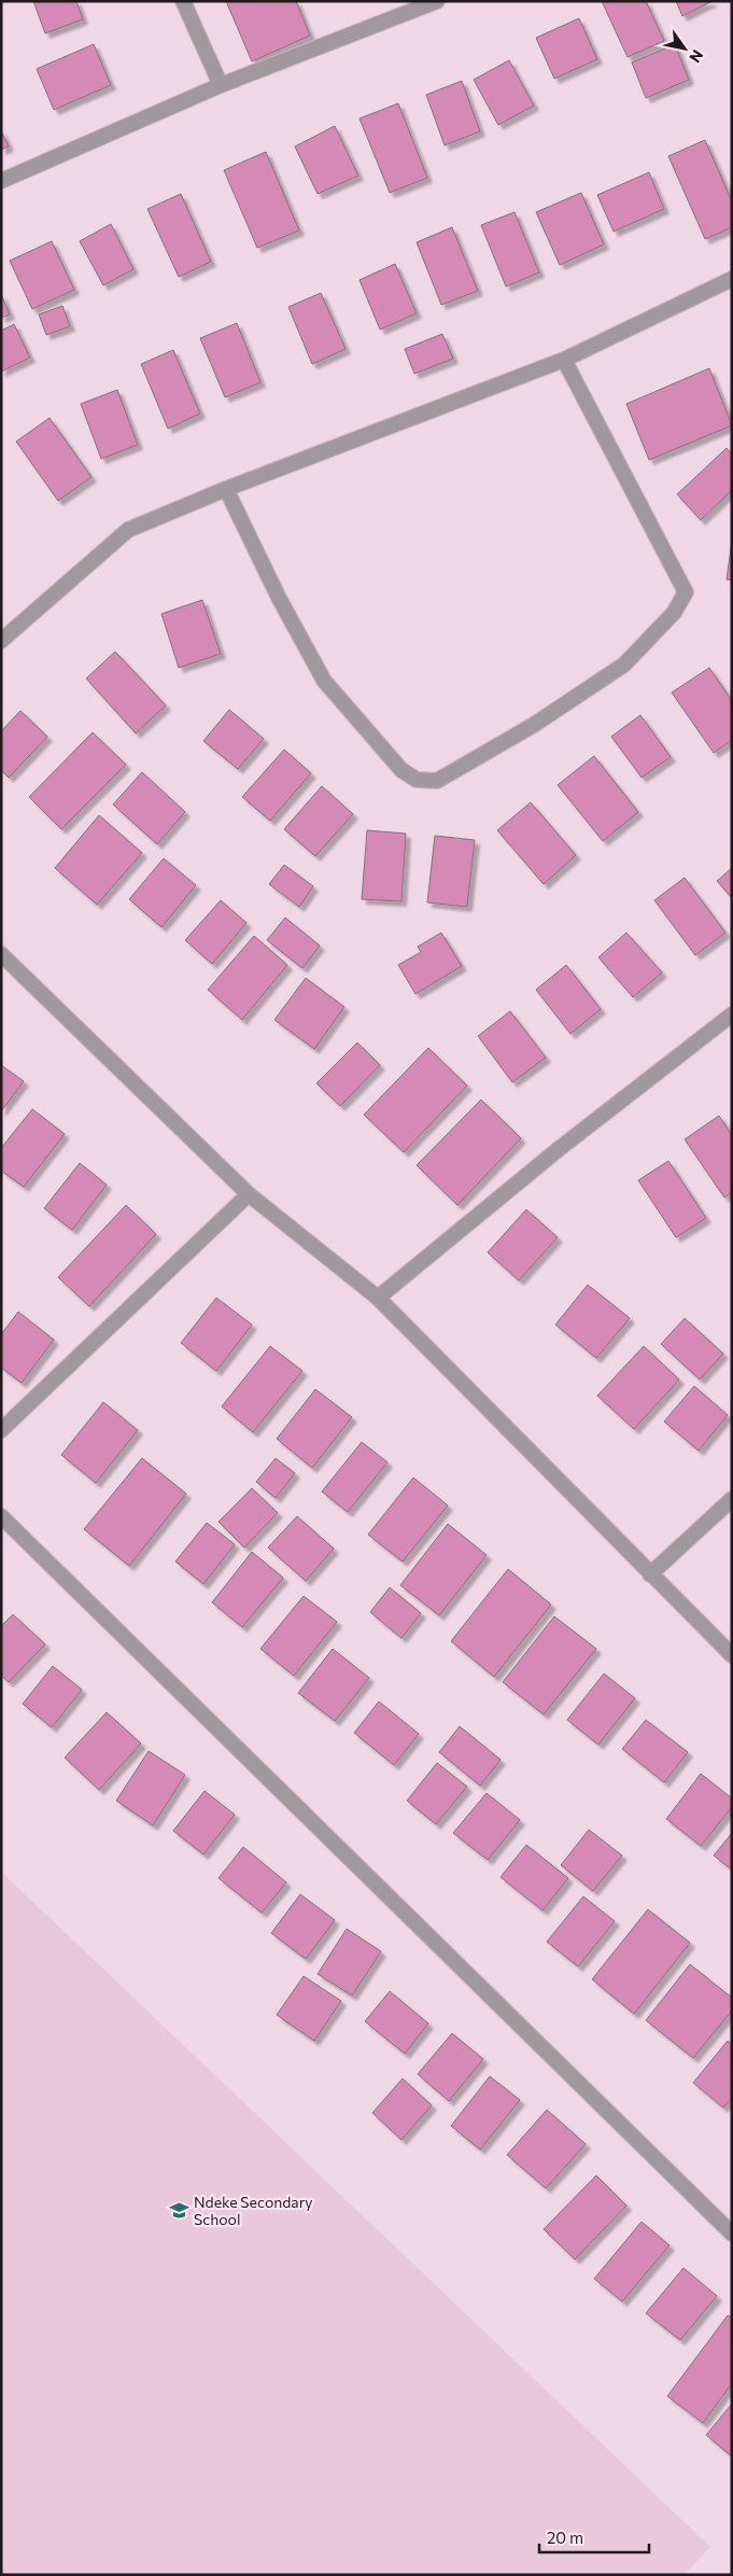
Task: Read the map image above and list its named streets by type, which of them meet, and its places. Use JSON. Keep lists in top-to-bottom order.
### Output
{
  "places": {
    "school or university": ["Ndeke Secondary School"]
  },
  "scale_bar": "20 m",
  "north": "bottom right"
}
